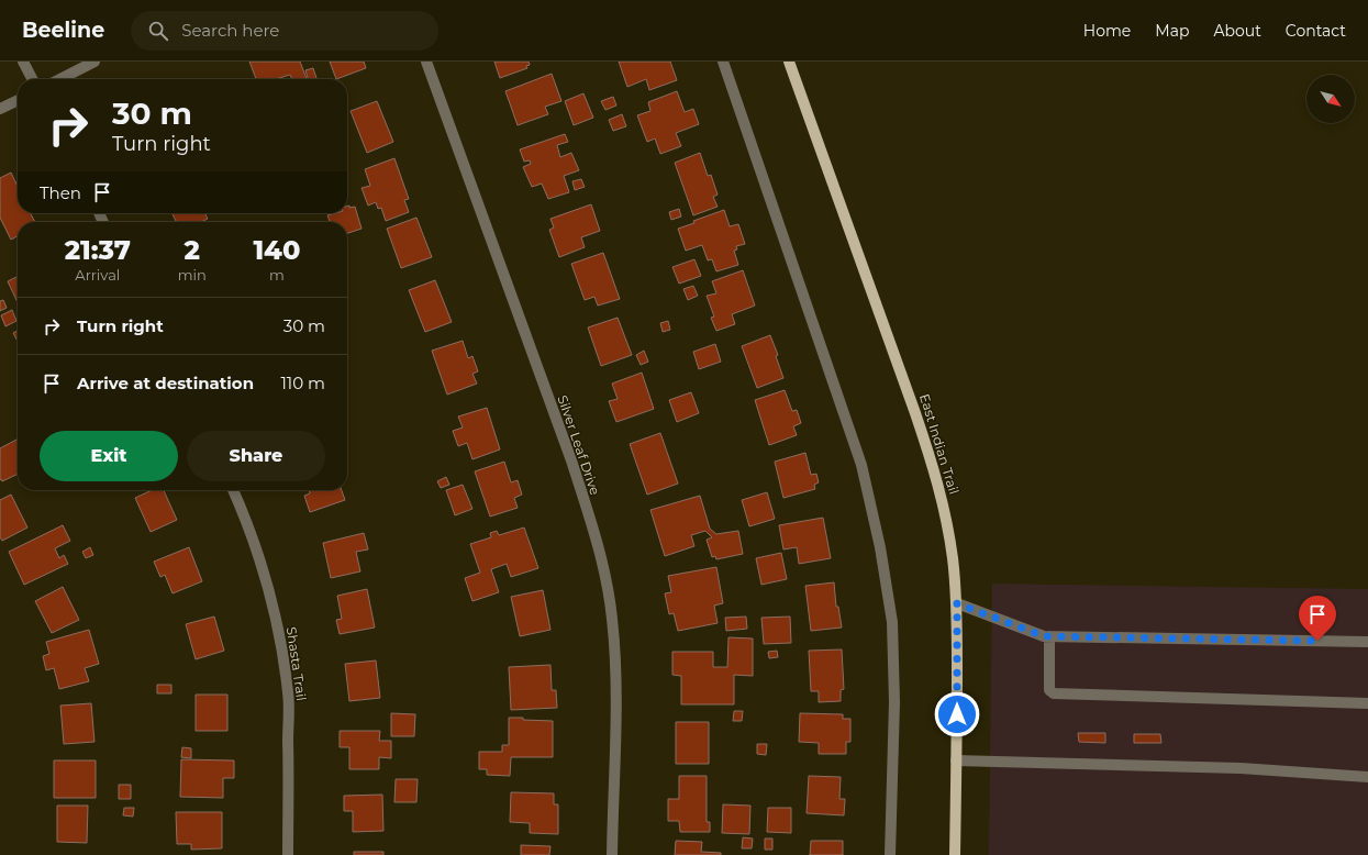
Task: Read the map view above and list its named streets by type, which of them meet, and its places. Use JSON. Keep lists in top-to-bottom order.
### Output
{
  "streets": {
    "main road": ["East Indian Trail"],
    "street": ["Silver Leaf Drive", "Shasta Trail"]
  },
  "north": "bottom right",
  "page": {
    "header": "Beeline",
    "search": "Search here",
    "nav": [
      "Home",
      "Map",
      "About",
      "Contact"
    ],
    "turn": ["30 m", "Turn right"],
    "then": "Then",
    "eta": [
      "21:37",
      "Arrival",
      "2",
      "min",
      "140",
      "m"
    ],
    "list": [
      {
        "name": "Turn right",
        "value": "30 m"
      },
      {
        "name": "Arrive at destination",
        "value": "110 m"
      }
    ],
    "buttons": ["Exit", "Share"]
  }
}
